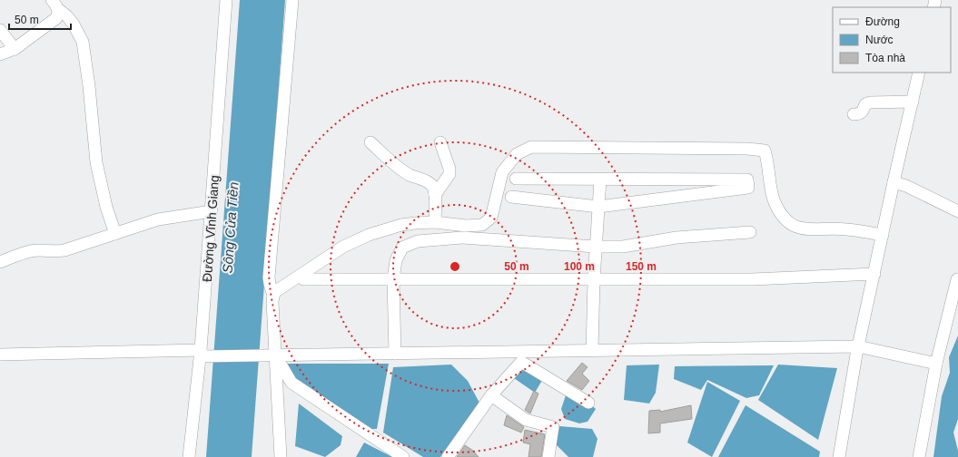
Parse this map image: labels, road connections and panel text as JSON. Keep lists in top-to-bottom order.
{
  "streets": {
    "street": ["Đường Vĩnh Giang"]
  },
  "water": ["Sông Cửa Tiền"],
  "legend": ["Đường", "Nước", "Tòa nhà"],
  "scale_bar": "50 m",
  "rings": ["50 m", "100 m", "150 m"]
}
